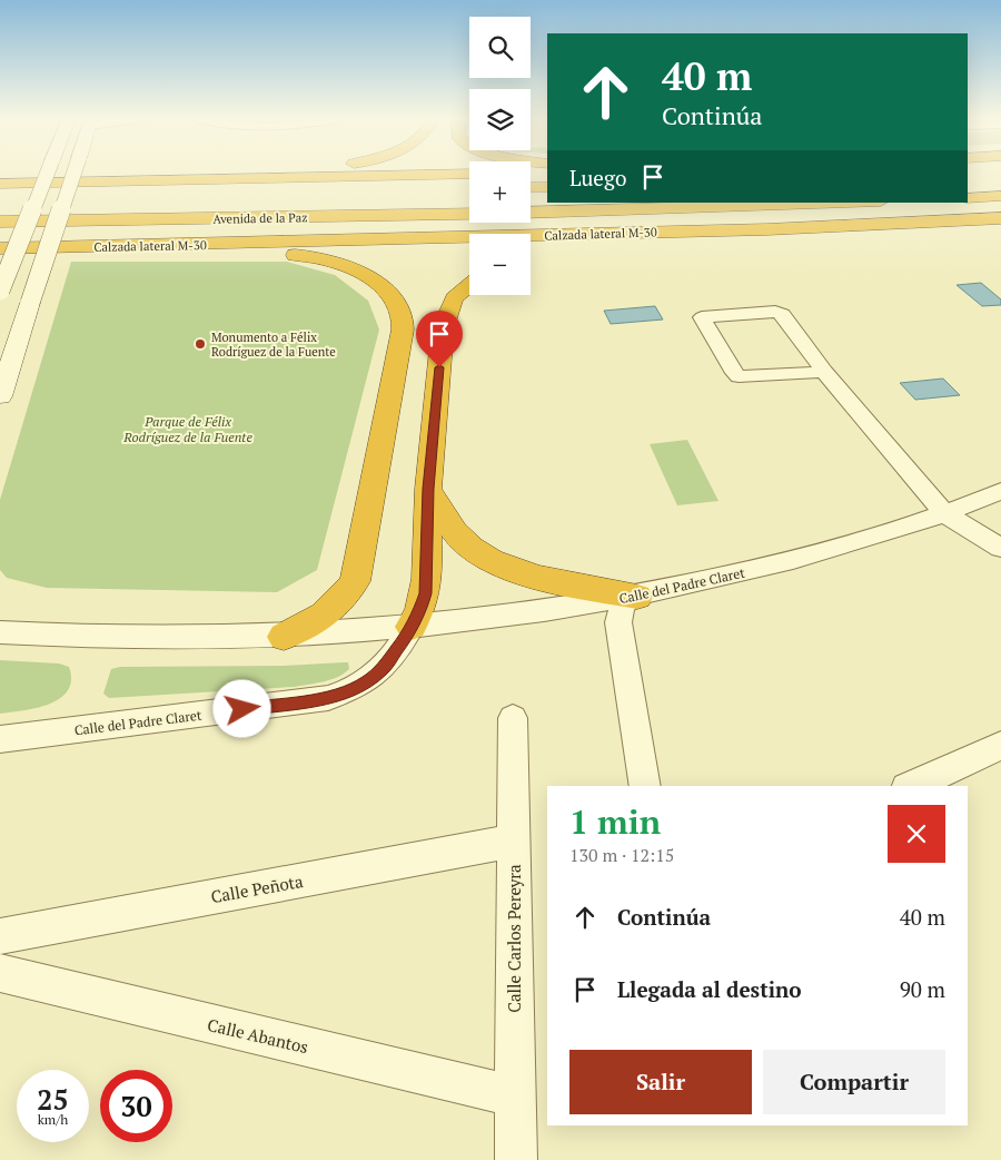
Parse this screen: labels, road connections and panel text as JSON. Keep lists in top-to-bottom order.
{
  "streets": {
    "highway": ["Avenida de la Paz", "Calzada lateral M-30"],
    "street": [
      "Calle del Padre Claret",
      "Calle Peñota",
      "Calle Carlos Pereyra",
      "Calle Abantos"
    ]
  },
  "crossings": [
    ["Calle Peñota", "Calle Carlos Pereyra"],
    ["Calle Carlos Pereyra", "Calle Abantos"]
  ],
  "parks": ["Parque de Félix Rodríguez de la Fuente"],
  "places": ["Monumento a Félix Rodríguez de la Fuente"],
  "page": {
    "map_buttons": ["+", "−"],
    "turn": ["40 m", "Continúa"],
    "then": "Luego",
    "heading": ["1 min", "130 m · 12:15"],
    "list": [
      {
        "name": "Continúa",
        "value": "40 m"
      },
      {
        "name": "Llegada al destino",
        "value": "90 m"
      }
    ],
    "buttons": ["Salir", "Compartir"],
    "speed": "25 km/h",
    "limit": "30"
  }
}
